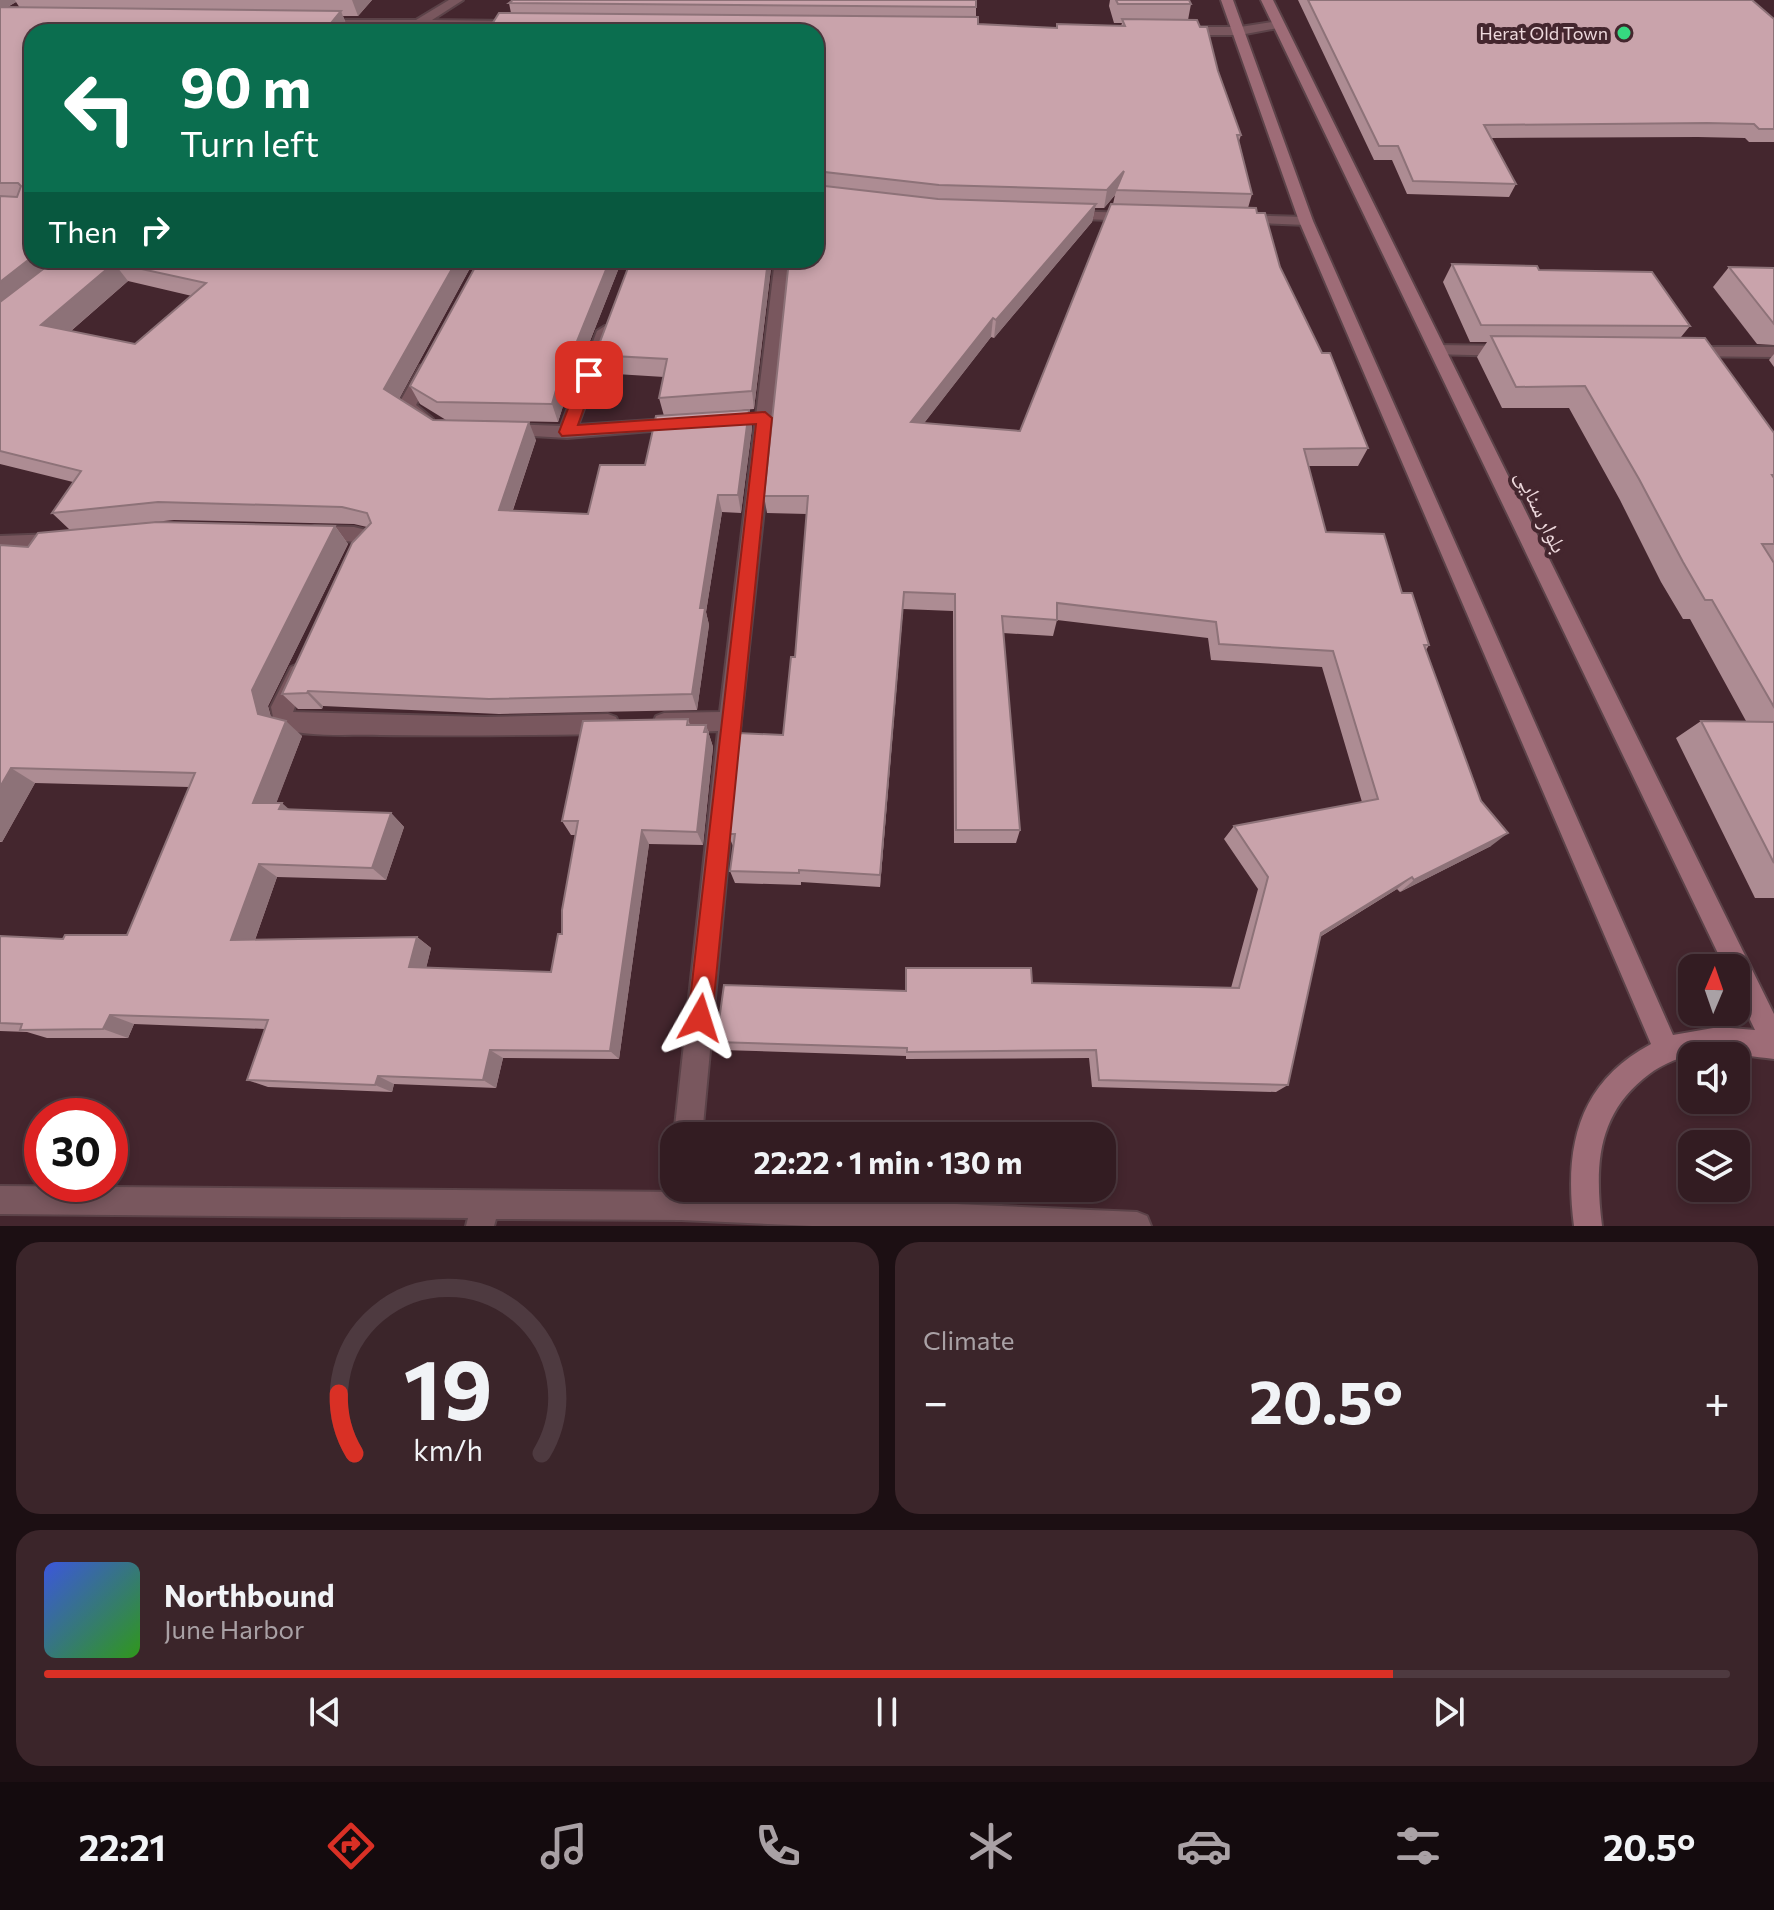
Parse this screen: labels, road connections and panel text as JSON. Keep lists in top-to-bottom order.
{
  "streets": {
    "main road": ["بلوار سنایی"]
  },
  "places": ["Herat Old Town"],
  "north": "top",
  "page": {
    "turn": ["90 m", "Turn left"],
    "then": "Then",
    "limit": "30",
    "trip": "22:22 · 1 min · 130 m",
    "tile": "Climate",
    "heat": ["−", "20.5°", "+"],
    "song": ["Northbound", "June Harbor"],
    "tabs": ["22:21", "20.5°"],
    "gauge": ["19", "km/h"]
  }
}
